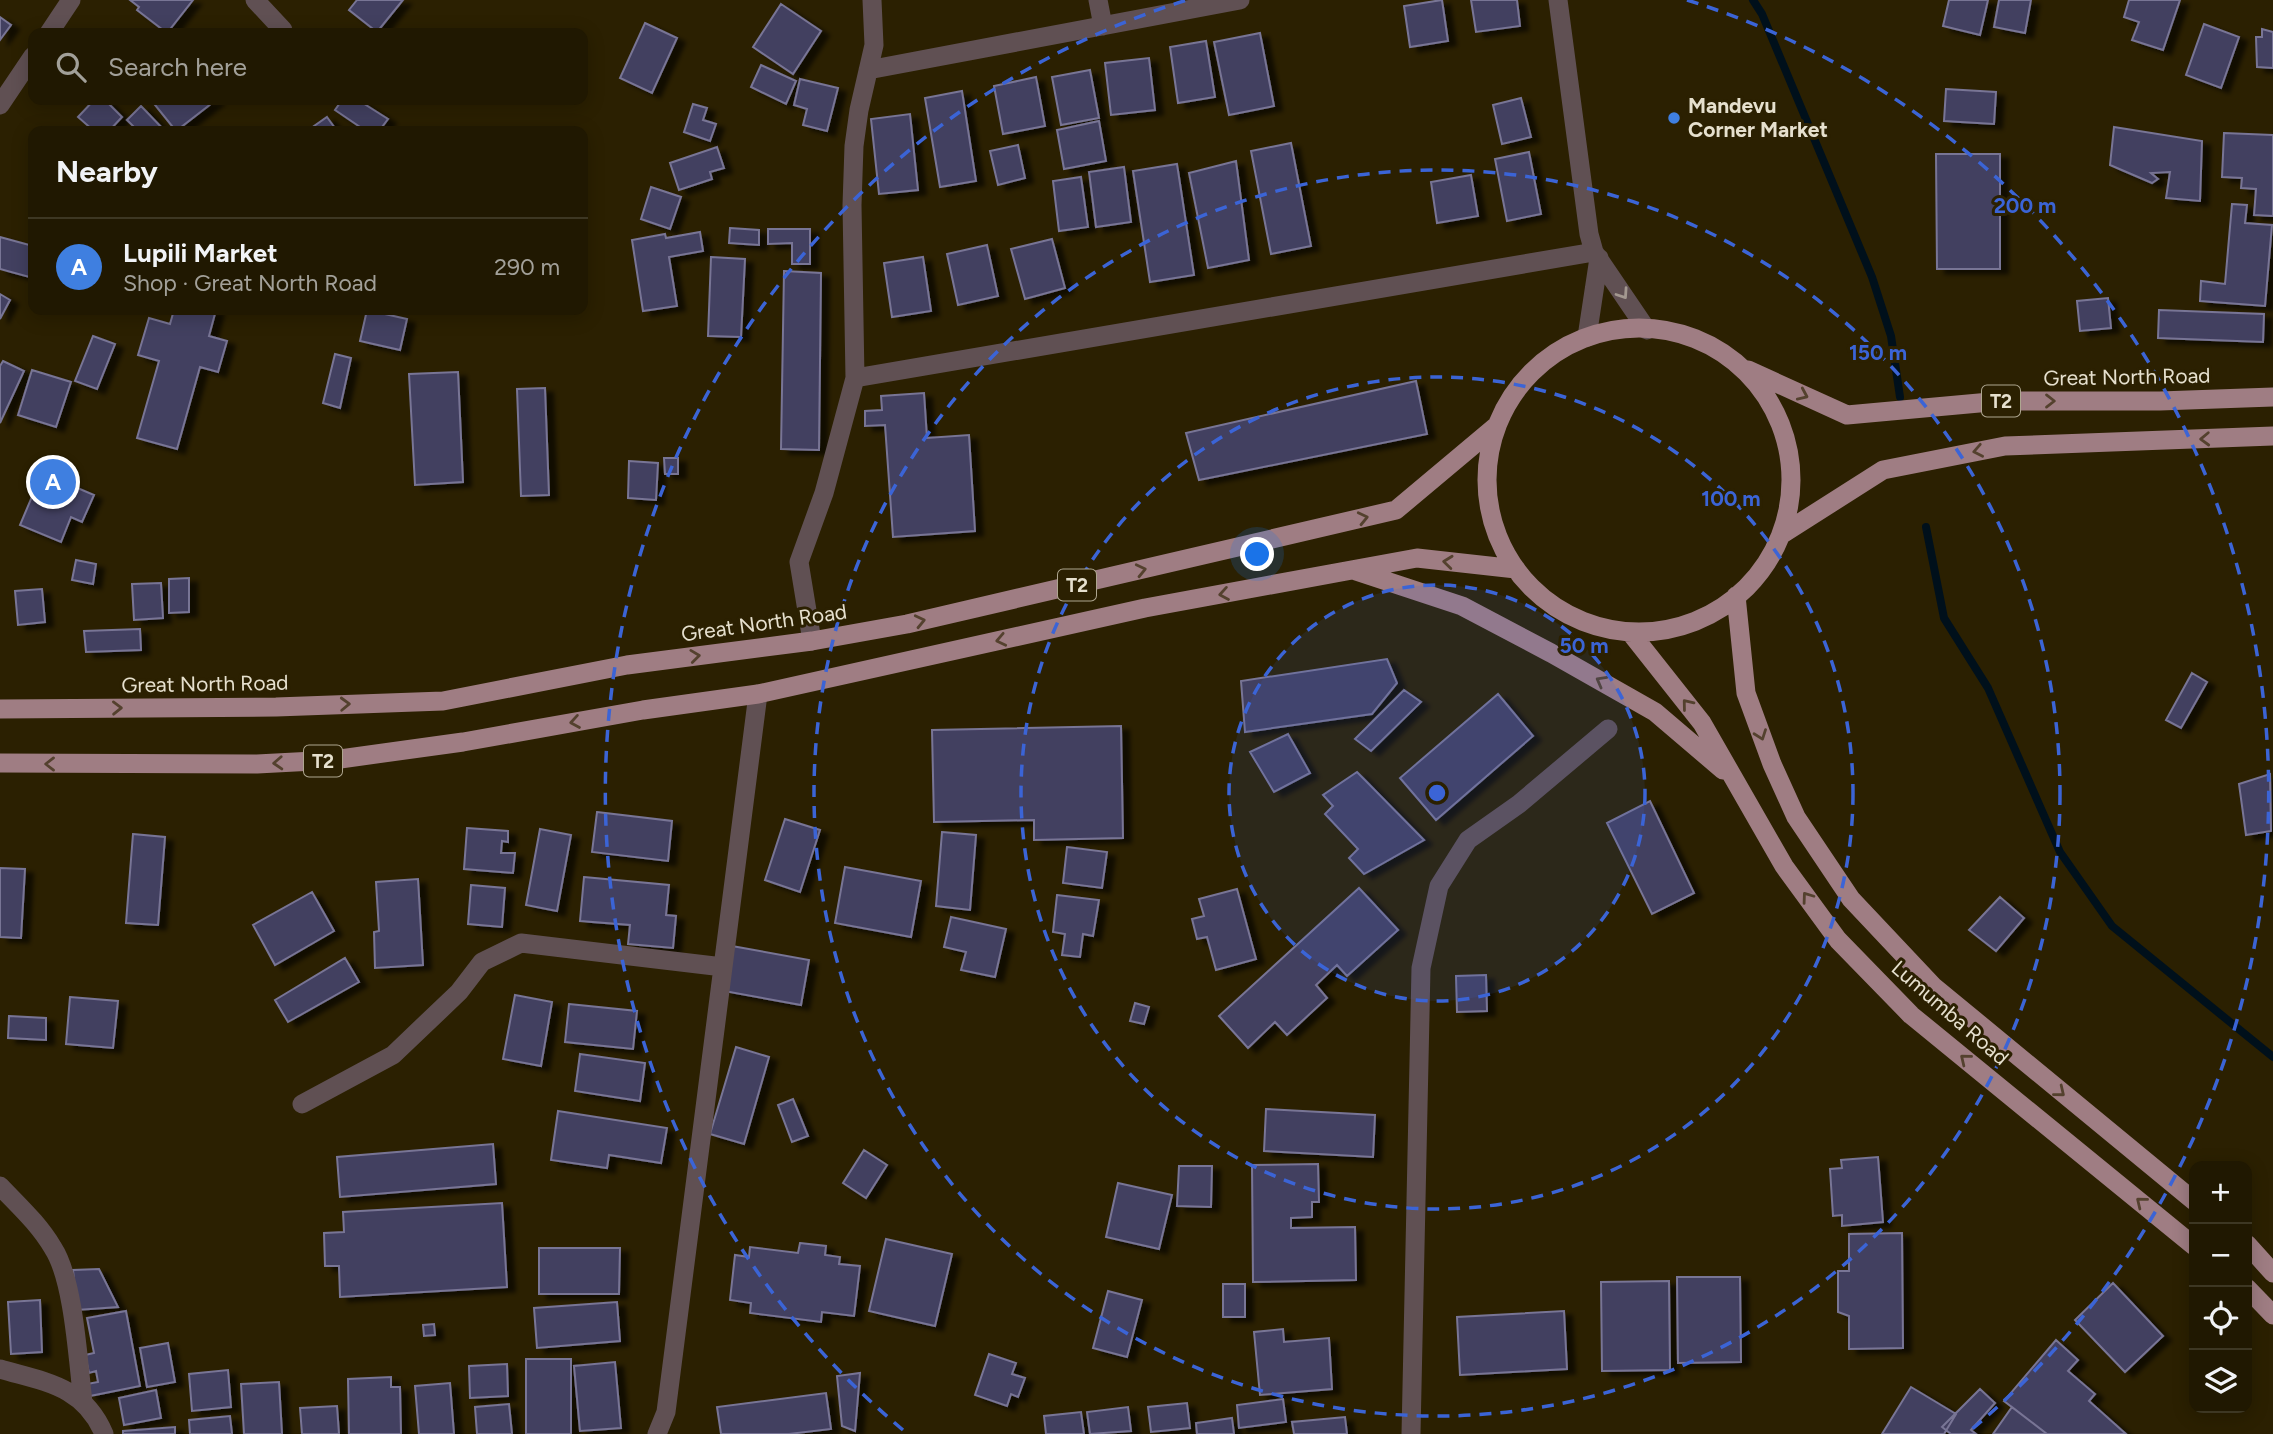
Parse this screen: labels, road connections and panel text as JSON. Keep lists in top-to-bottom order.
{
  "streets": {
    "main road": ["Great North Road", "T2", "Lumumba Road"]
  },
  "places": ["Mandevu Corner Market"],
  "page": {
    "search": "Search here",
    "heading": "Nearby",
    "list": [
      {
        "mark": "A",
        "name": "Lupili Market",
        "note": "Shop · Great North Road",
        "value": "290 m"
      }
    ],
    "pins": "A",
    "map_buttons": ["+", "−"]
  },
  "rings": [
    "200 m",
    "150 m",
    "100 m",
    "50 m"
  ]
}
